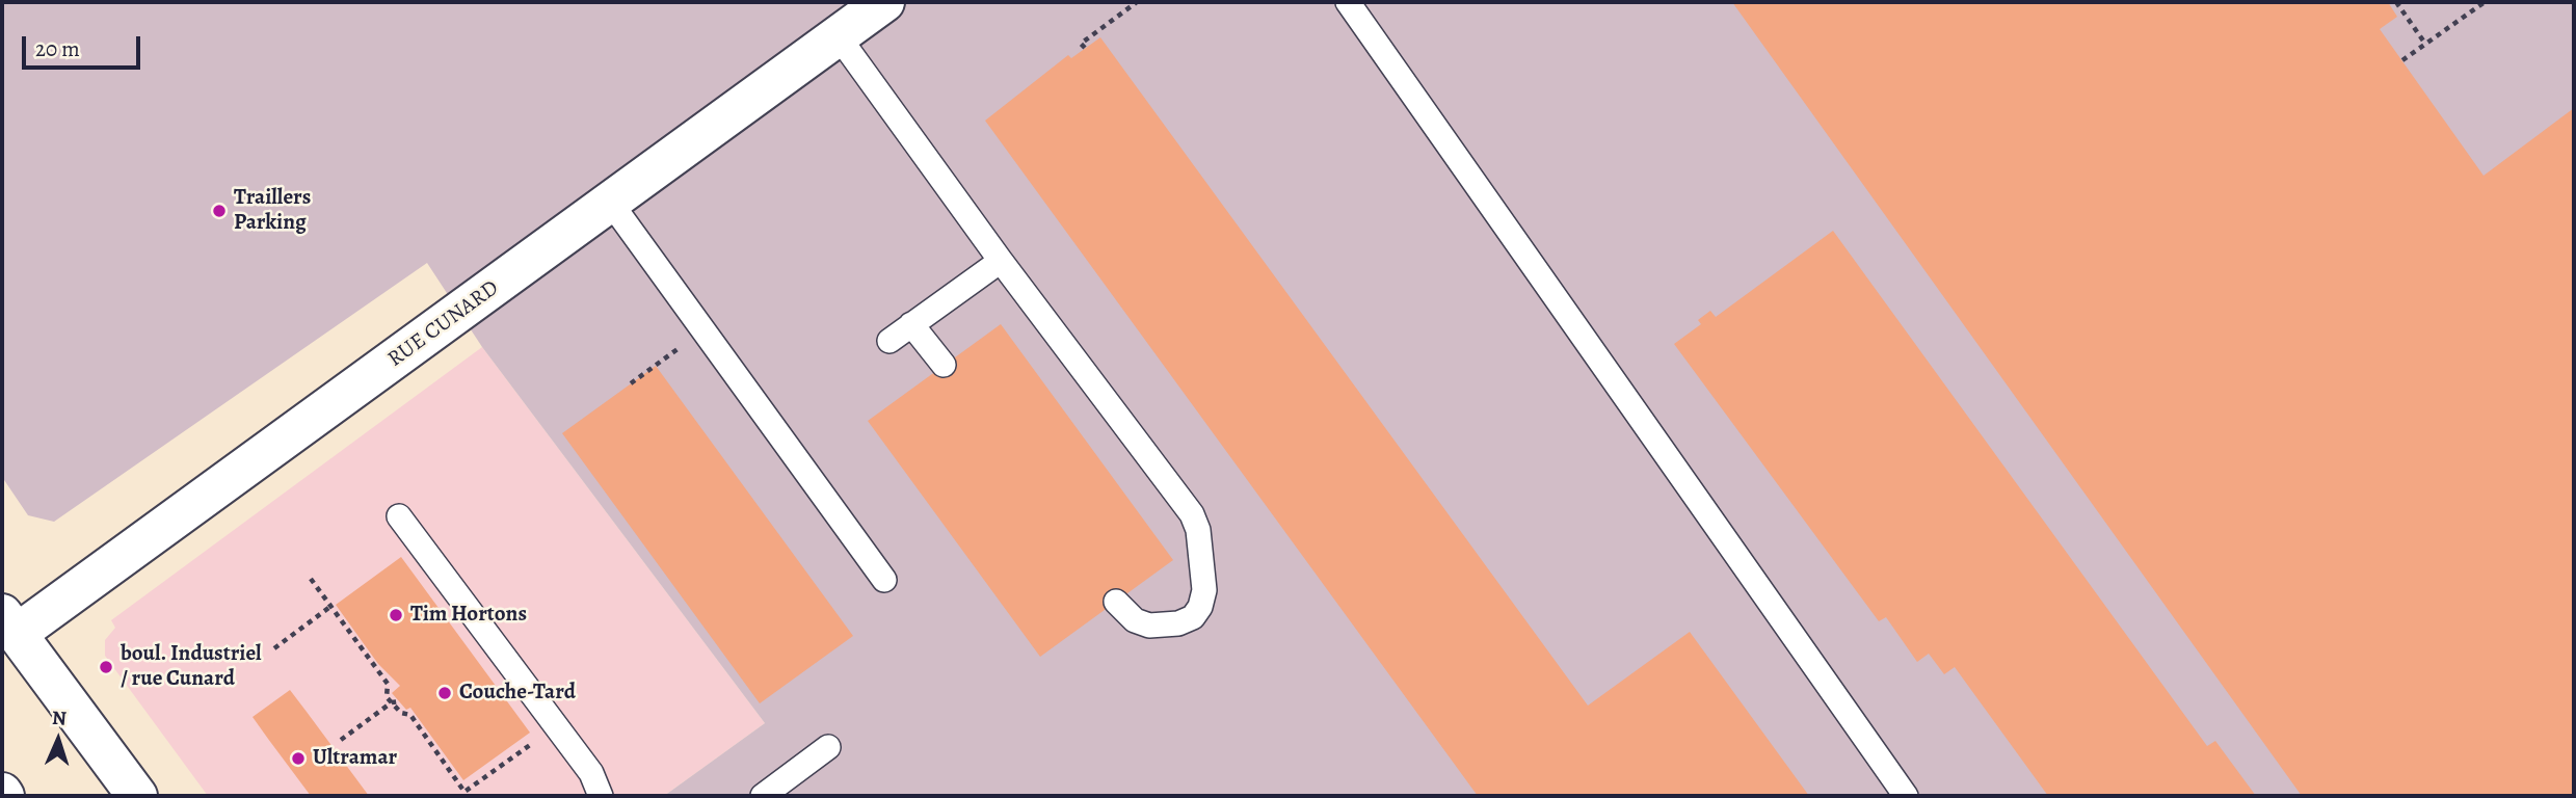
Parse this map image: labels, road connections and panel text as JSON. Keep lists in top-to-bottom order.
{
  "streets": {
    "street": ["RUE CUNARD"]
  },
  "places": [
    "Traillers Parking",
    "Tim Hortons",
    "boul. Industriel / rue Cunard",
    "Couche-Tard",
    "Ultramar"
  ],
  "scale_bar": "20 m",
  "north": "top"
}
